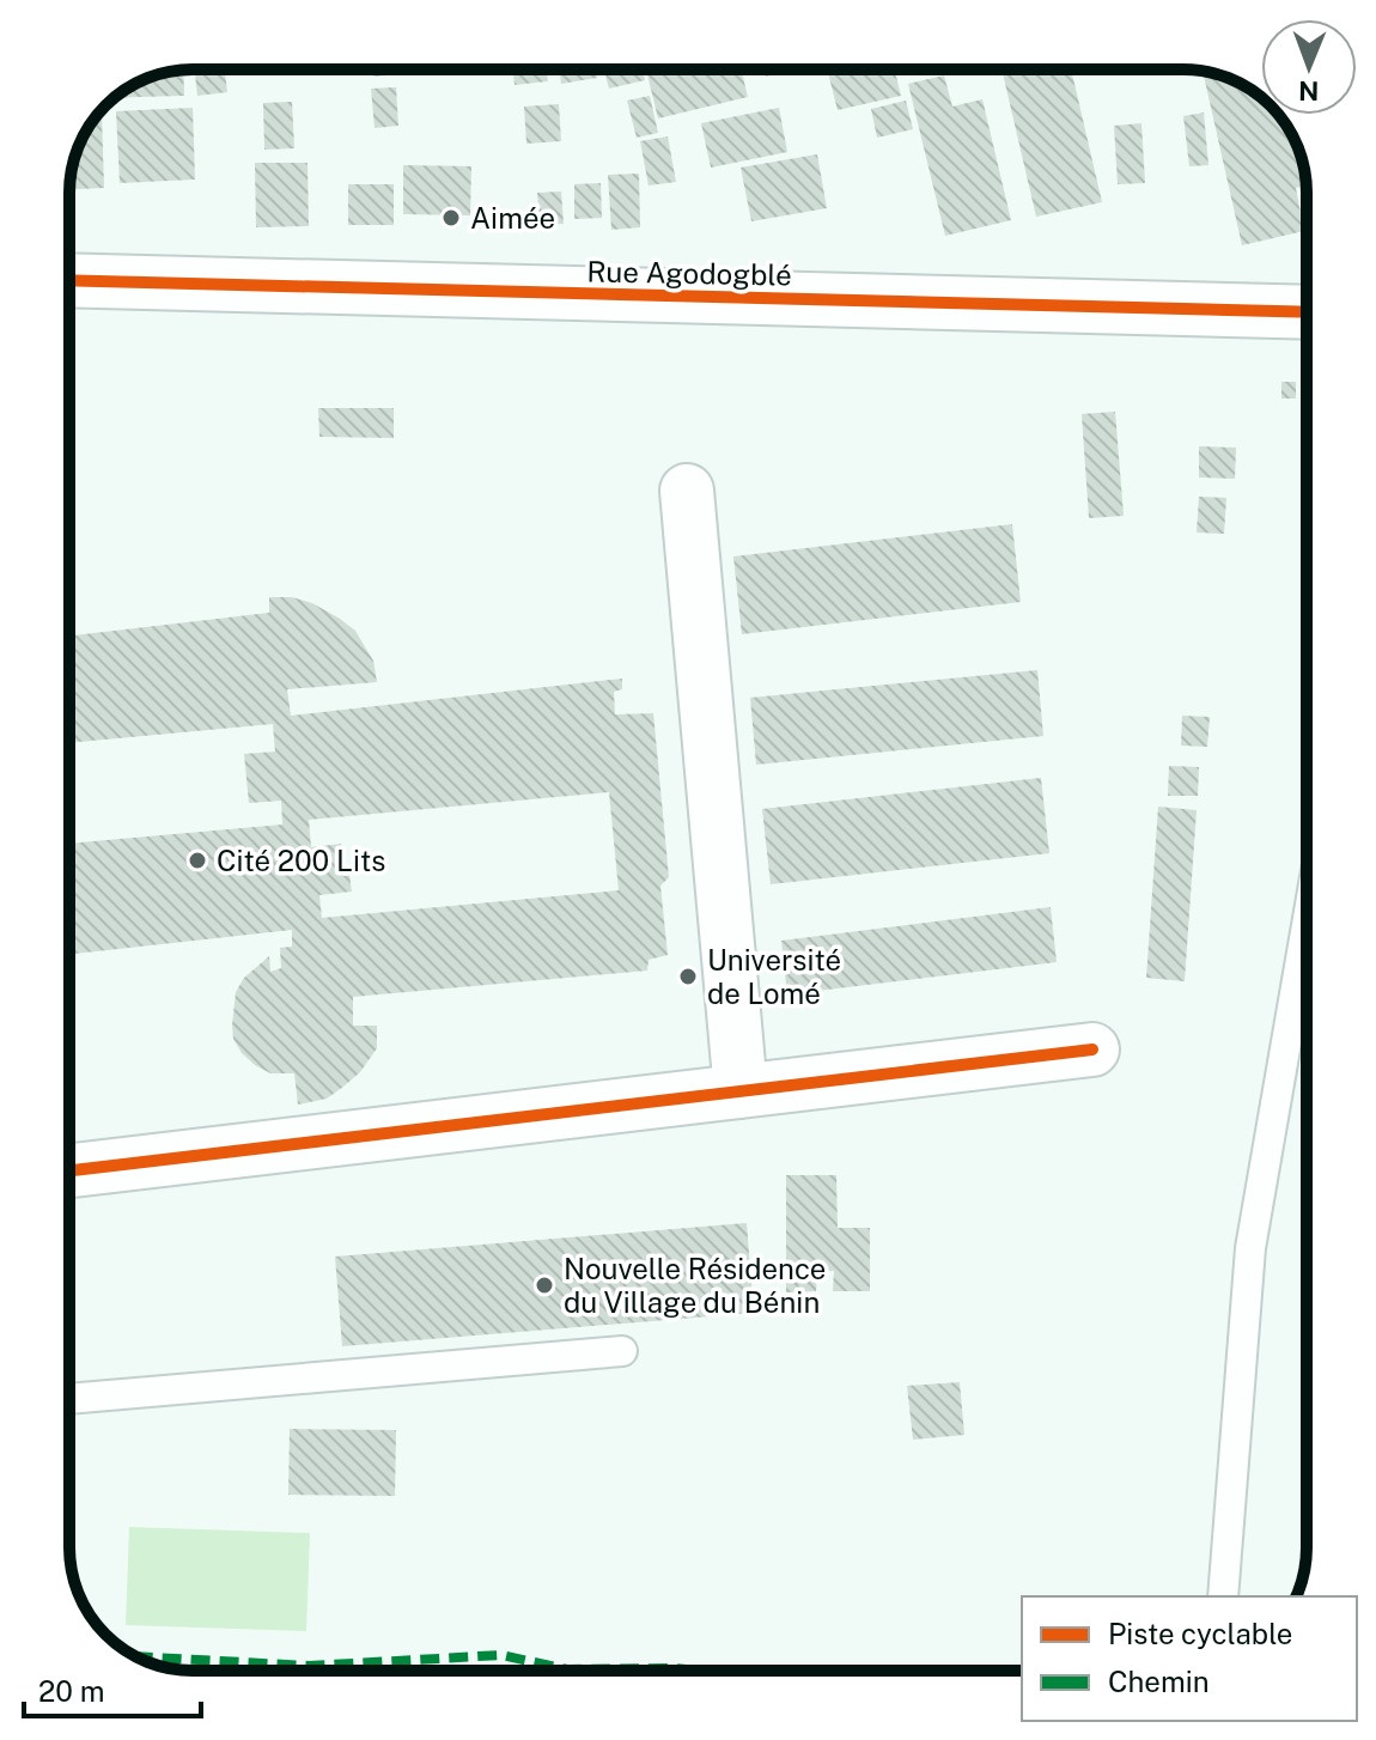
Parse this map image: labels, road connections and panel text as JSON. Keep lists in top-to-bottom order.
{
  "streets": {
    "street": ["Rue Agodogblé"]
  },
  "places": [
    "Aimée",
    "Cité 200 Lits",
    "Université de Lomé",
    "Nouvelle Résidence du Village du Bénin"
  ],
  "legend": ["Piste cyclable", "Chemin"],
  "scale_bar": "20 m",
  "north": "bottom"
}
